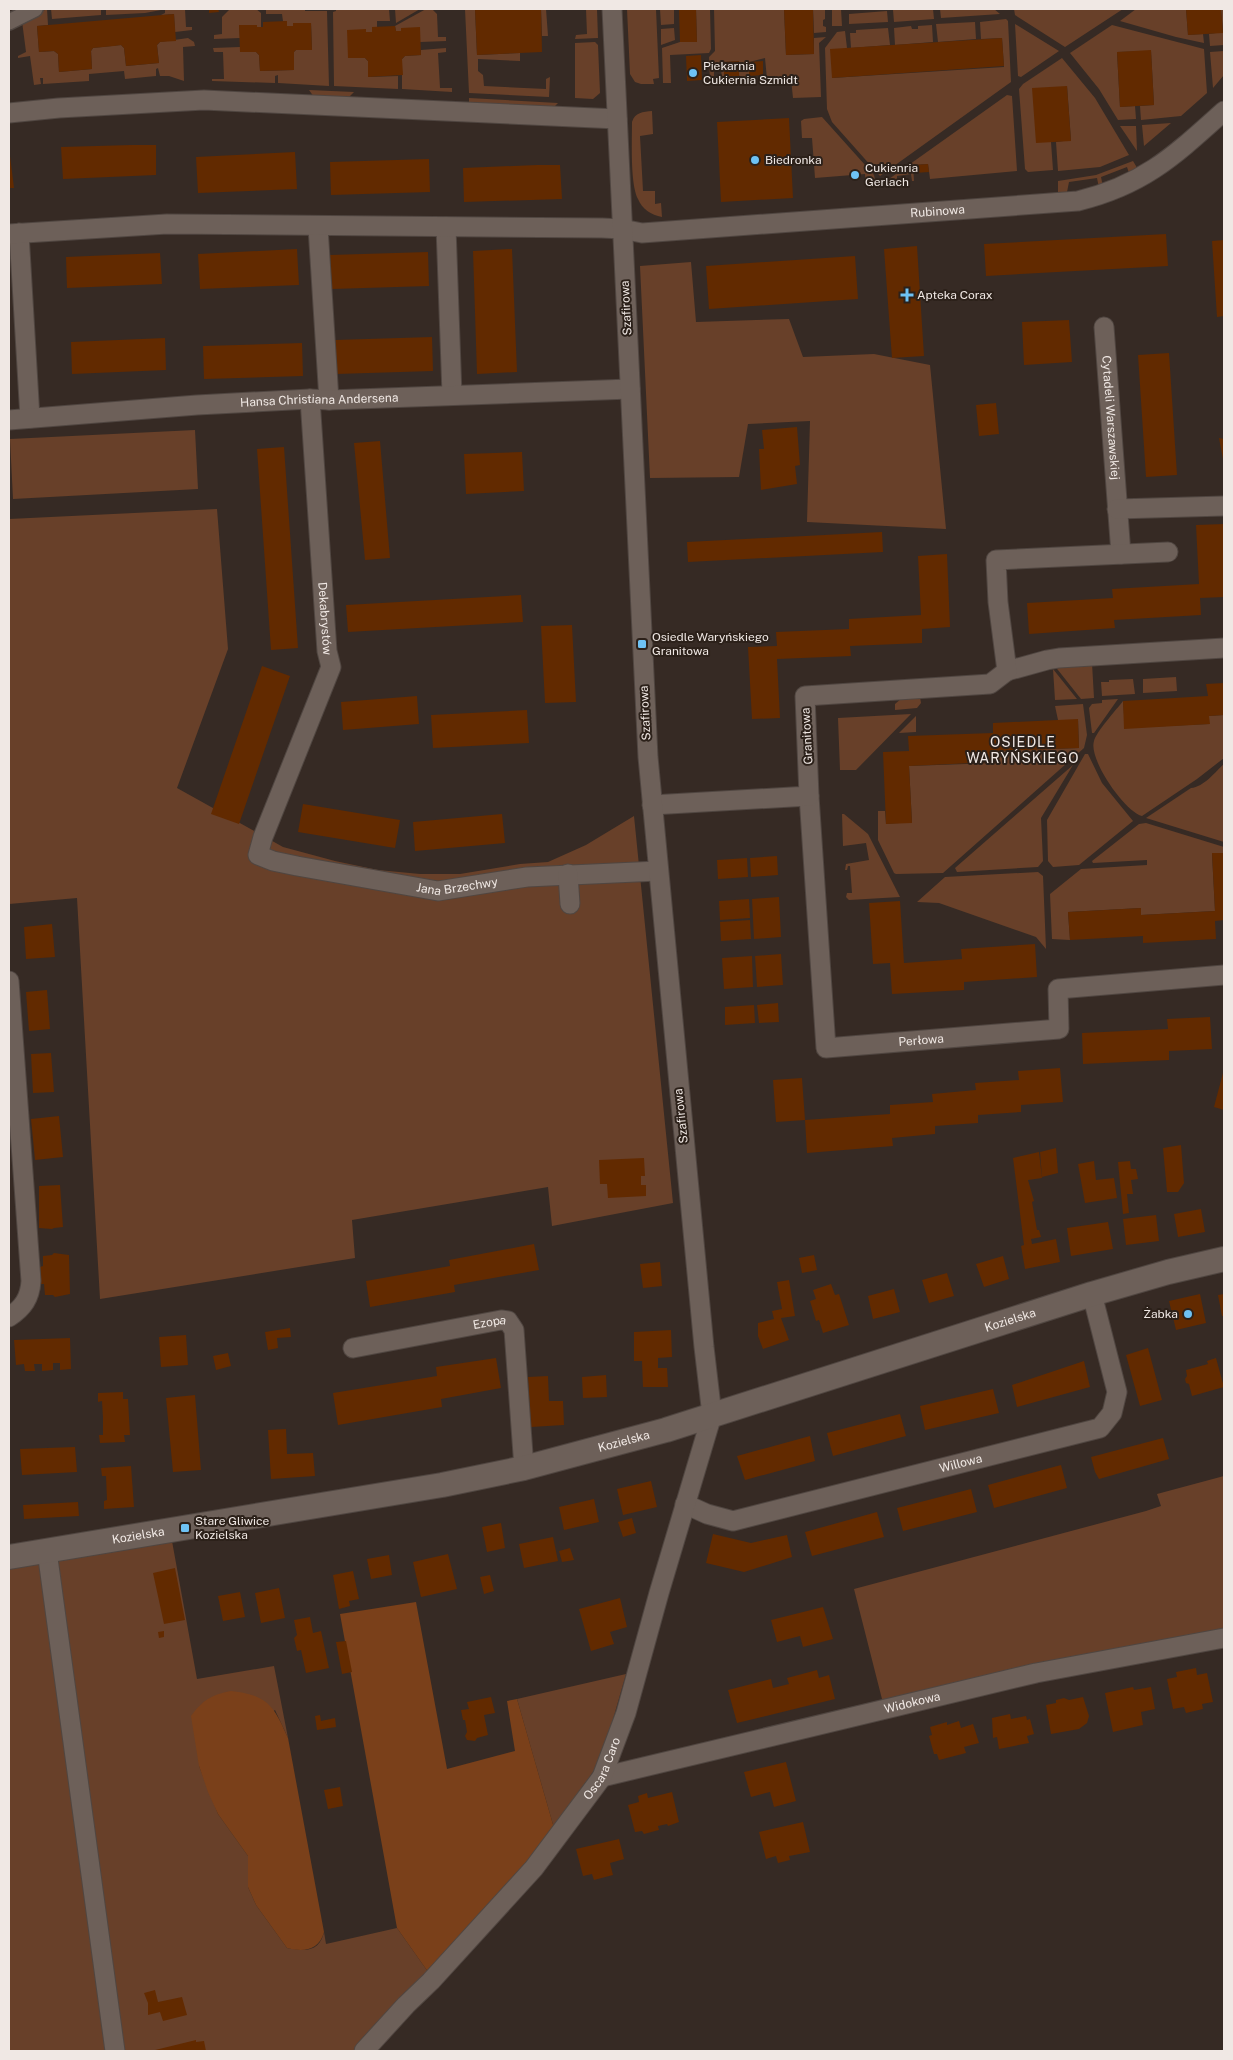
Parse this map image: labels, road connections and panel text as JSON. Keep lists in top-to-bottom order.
{
  "streets": {
    "street": [
      "Rubinowa",
      "Szafirowa",
      "Hansa Christiana Andersena",
      "Cytadeli Warszawskiej",
      "Dekabrystów",
      "Granitowa",
      "Jana Brzechwy",
      "Perłowa",
      "Kozielska",
      "Ezopa",
      "Willowa",
      "Widokowa",
      "Oscara Caro"
    ]
  },
  "crossings": [
    ["Rubinowa", "Szafirowa"],
    ["Szafirowa", "Hansa Christiana Andersena"],
    ["Szafirowa", "Jana Brzechwy"],
    ["Szafirowa", "Kozielska"],
    ["Szafirowa", "Oscara Caro"],
    ["Hansa Christiana Andersena", "Dekabrystów"],
    ["Dekabrystów", "Jana Brzechwy"],
    ["Granitowa", "Perłowa"],
    ["Kozielska", "Ezopa"],
    ["Kozielska", "Willowa"],
    ["Kozielska", "Oscara Caro"],
    ["Willowa", "Oscara Caro"],
    ["Widokowa", "Oscara Caro"]
  ],
  "districts": ["OSIEDLE WARYŃSKIEGO"],
  "places": {
    "other": [
      "Piekarnia Cukiernia Szmidt",
      "Biedronka",
      "Cukienria Gerlach",
      "Żabka"
    ],
    "health": ["Apteka Corax"],
    "transit": ["Osiedle Waryńskiego Granitowa", "Stare Gliwice Kozielska"]
  }
}
